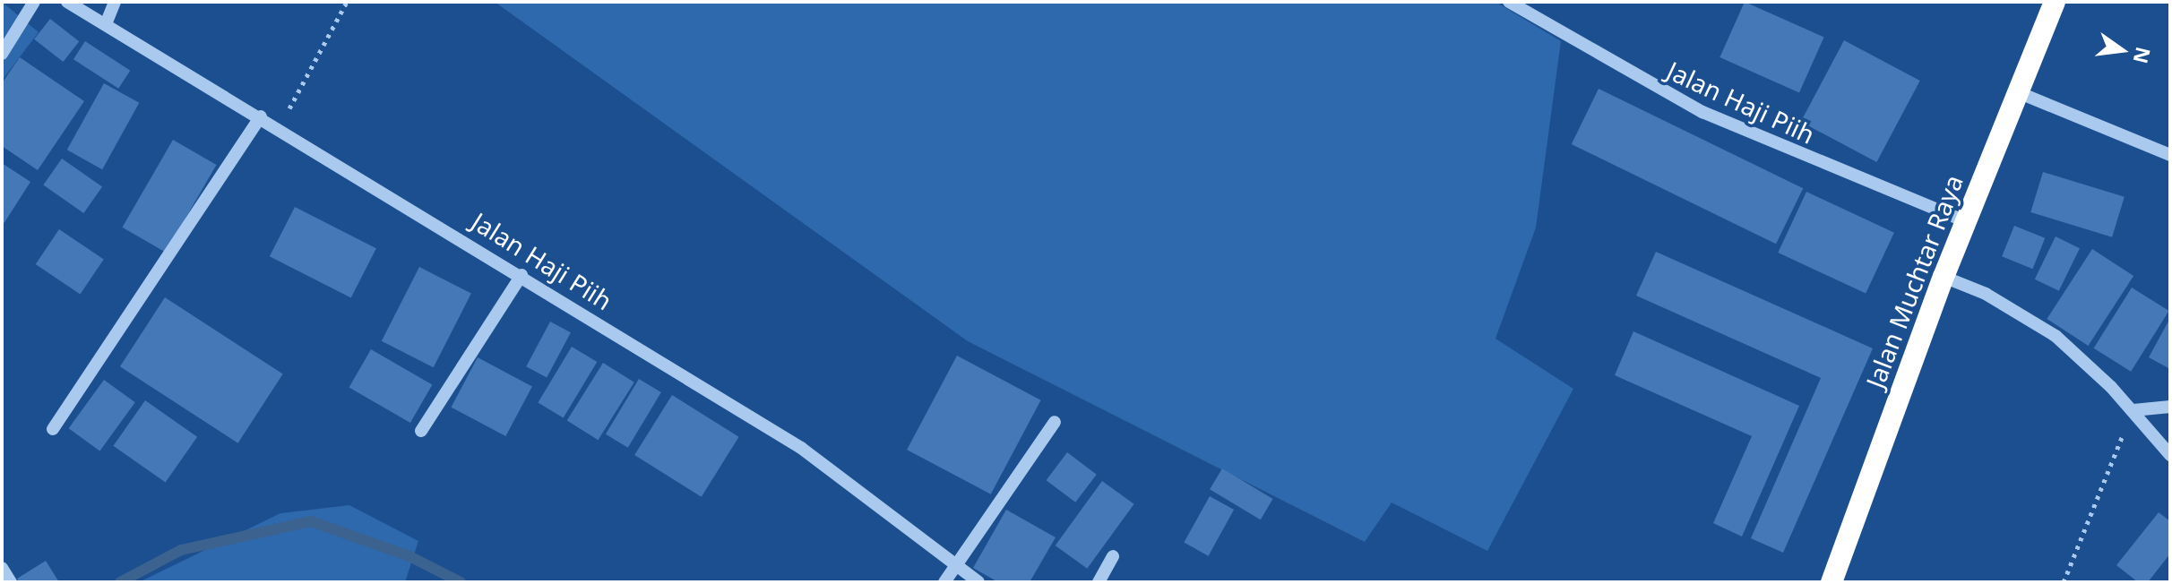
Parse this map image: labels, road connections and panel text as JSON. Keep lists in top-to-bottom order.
{
  "streets": {
    "highway": ["Jalan Muchtar Raya"],
    "street": ["Jalan Haji Piih"]
  },
  "crossings": [
    ["Jalan Haji Piih", "Jalan Muchtar Raya"]
  ],
  "north": "right"
}
